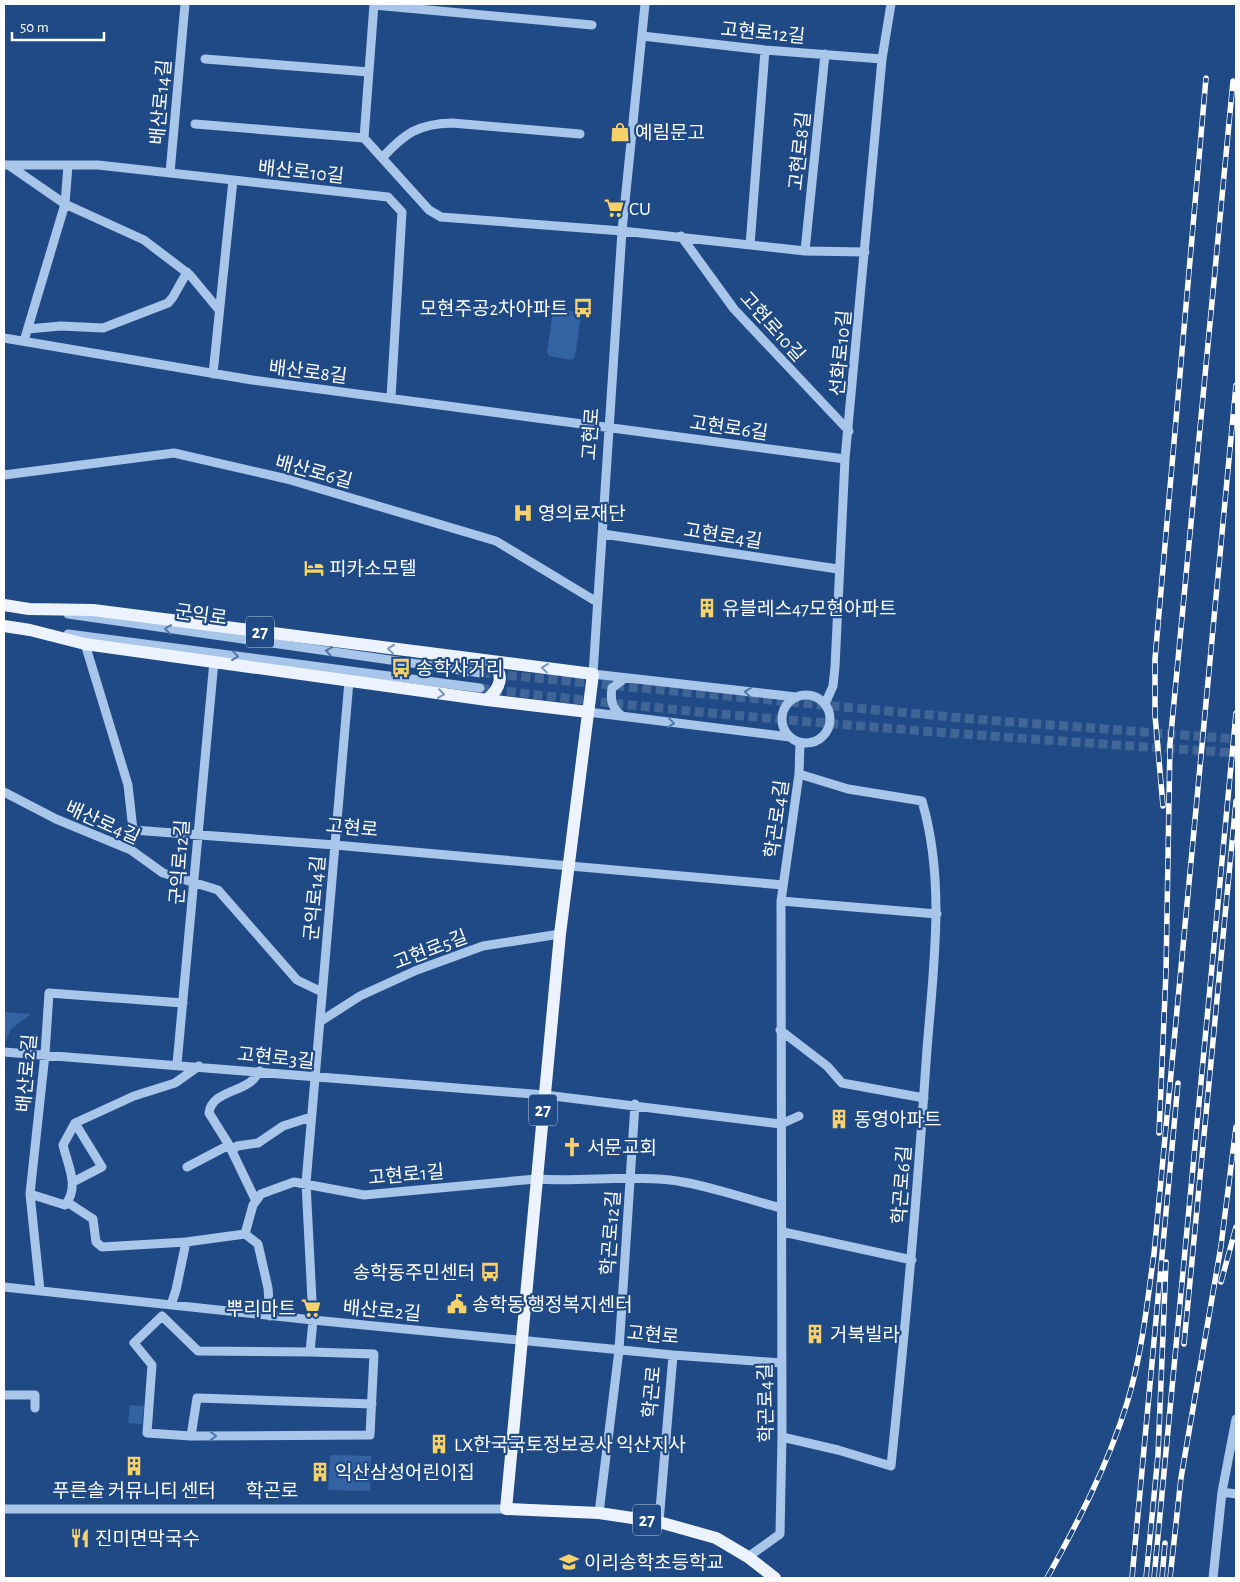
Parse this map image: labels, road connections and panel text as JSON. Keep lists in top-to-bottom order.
{
  "streets": {
    "main road": [
      "고현로",
      "군익로",
      "27",
      "학곤로"
    ],
    "street": [
      "고현로12길",
      "배산로14길",
      "고현로8길",
      "배산로10길",
      "고현로10길",
      "선화로10길",
      "배산로8길",
      "고현로6길",
      "배산로6길",
      "고현로4길",
      "학곤로4길",
      "배산로4길",
      "군익로12길",
      "군익로14길",
      "고현로5길",
      "고현로3길",
      "배산로2길",
      "고현로1길",
      "학곤로6길",
      "학곤로12길"
    ]
  },
  "crossings": [
    ["고현로12길", "고현로8길"],
    ["고현로12길", "선화로10길"],
    ["고현로12길", "고현로"],
    ["배산로14길", "배산로10길"],
    ["배산로10길", "배산로8길"],
    ["고현로10길", "선화로10길"],
    ["선화로10길", "고현로6길"],
    ["선화로10길", "고현로4길"],
    ["선화로10길", "학곤로4길"],
    ["배산로8길", "고현로6길"],
    ["배산로8길", "고현로"],
    ["고현로6길", "고현로"],
    ["고현로", "배산로6길"],
    ["고현로", "고현로4길"],
    ["고현로", "27"],
    ["고현로", "학곤로4길"],
    ["고현로", "군익로12길"],
    ["고현로", "군익로14길"],
    ["고현로", "고현로5길"],
    ["고현로", "고현로3길"],
    ["고현로", "배산로2길"],
    ["고현로", "고현로1길"],
    ["고현로", "학곤로12길"],
    ["고현로", "학곤로"],
    ["군익로", "27"],
    ["27", "군익로12길"],
    ["27", "군익로14길"],
    ["학곤로4길", "학곤로6길"],
    ["학곤로4길", "학곤로"],
    ["배산로4길", "군익로12길"],
    ["배산로4길", "군익로14길"],
    ["군익로12길", "고현로3길"],
    ["군익로12길", "배산로2길"],
    ["군익로14길", "고현로5길"],
    ["군익로14길", "고현로3길"],
    ["군익로14길", "배산로2길"],
    ["군익로14길", "고현로1길"],
    ["고현로3길", "배산로2길"],
    ["학곤로12길", "학곤로"]
  ],
  "places": {
    "shop": ["예림문고"],
    "supermarket": ["CU", "뿌리마트"],
    "bus stop": ["모현주공2차아파트", "송학사거리", "송학동주민센터"],
    "hospital": ["영의료재단"],
    "hotel": ["피카소모텔"],
    "building": [
      "유블레스47모현아파트",
      "동영아파트",
      "거북빌라",
      "LX한국국토정보공사 익산지사",
      "푸른솔 커뮤니티 센터",
      "익산삼성어린이집"
    ],
    "church": ["서문교회"],
    "public building": ["송학동 행정복지센터"],
    "restaurant": ["진미면막국수"],
    "school or university": ["이리송학초등학교"]
  },
  "scale_bar": "50 m"
}
